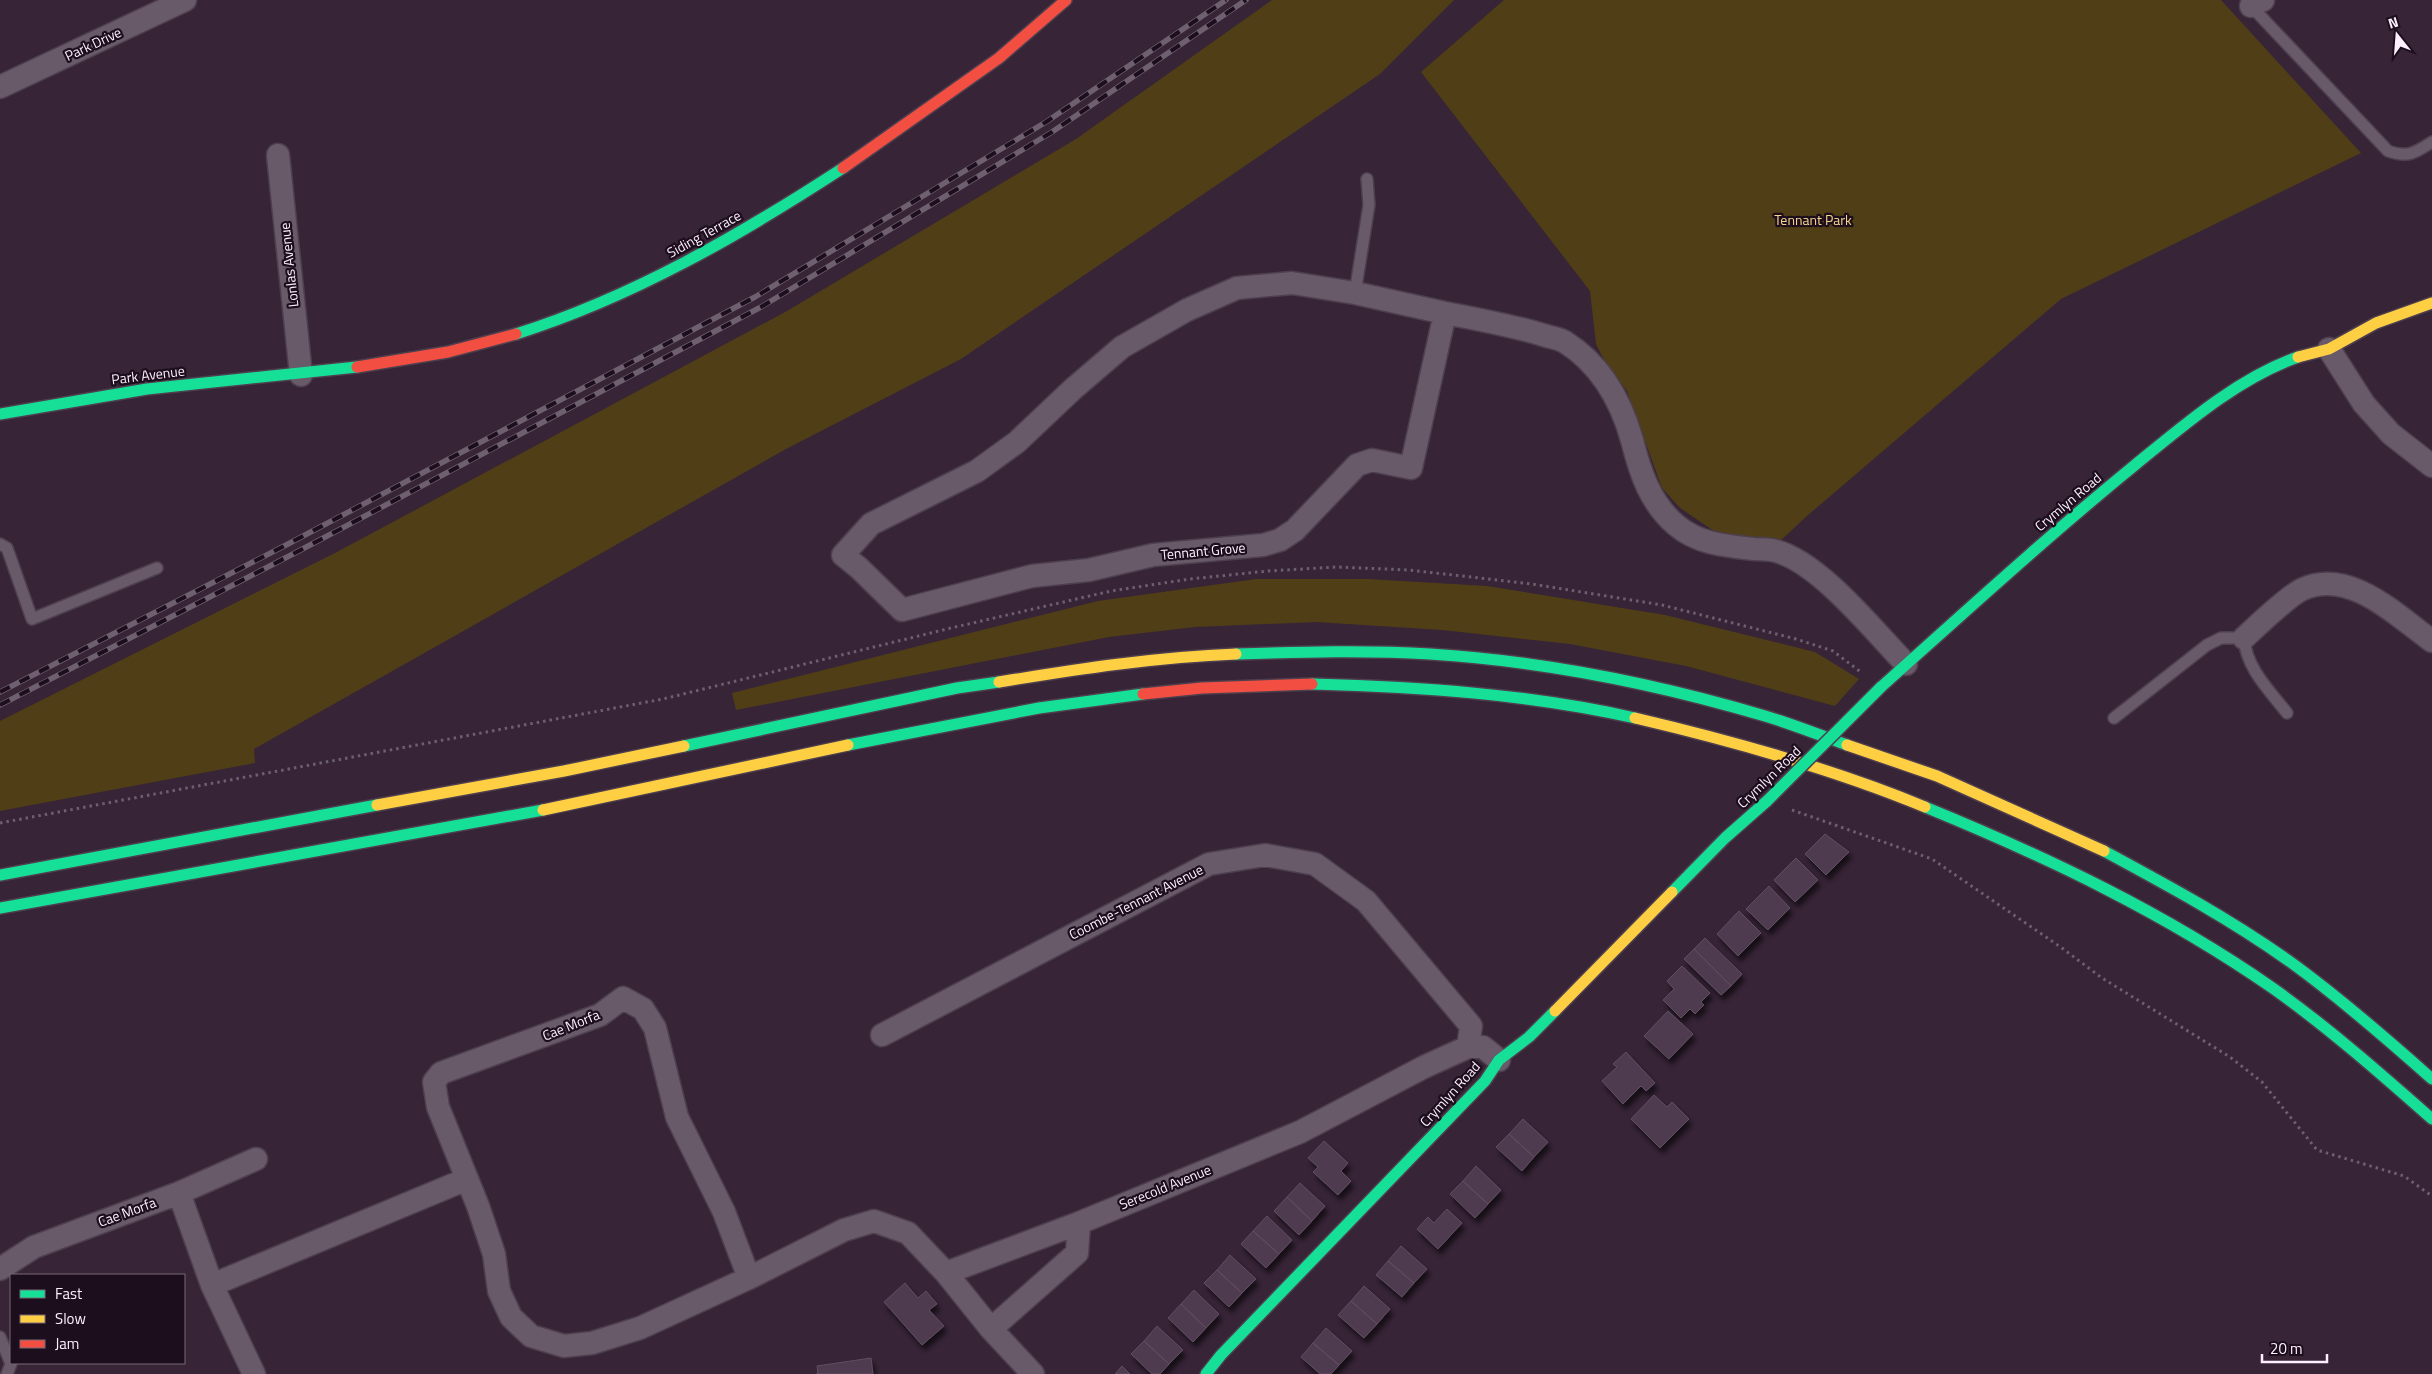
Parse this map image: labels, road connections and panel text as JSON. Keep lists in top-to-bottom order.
{
  "streets": {
    "main road": ["Siding Terrace", "Park Avenue", "Crymlyn Road"],
    "street": [
      "Park Drive",
      "Lonlas Avenue",
      "Tennant Grove",
      "Coombe-Tennant Avenue",
      "Cae Morfa",
      "Serecold Avenue"
    ]
  },
  "crossings": [
    ["Siding Terrace", "Lonlas Avenue"],
    ["Siding Terrace", "Park Avenue"],
    ["Lonlas Avenue", "Park Avenue"],
    ["Coombe-Tennant Avenue", "Serecold Avenue"],
    ["Cae Morfa", "Serecold Avenue"]
  ],
  "parks": ["Tennant Park"],
  "legend": ["Fast", "Slow", "Jam"],
  "scale_bar": "20 m",
  "north": "top"
}
